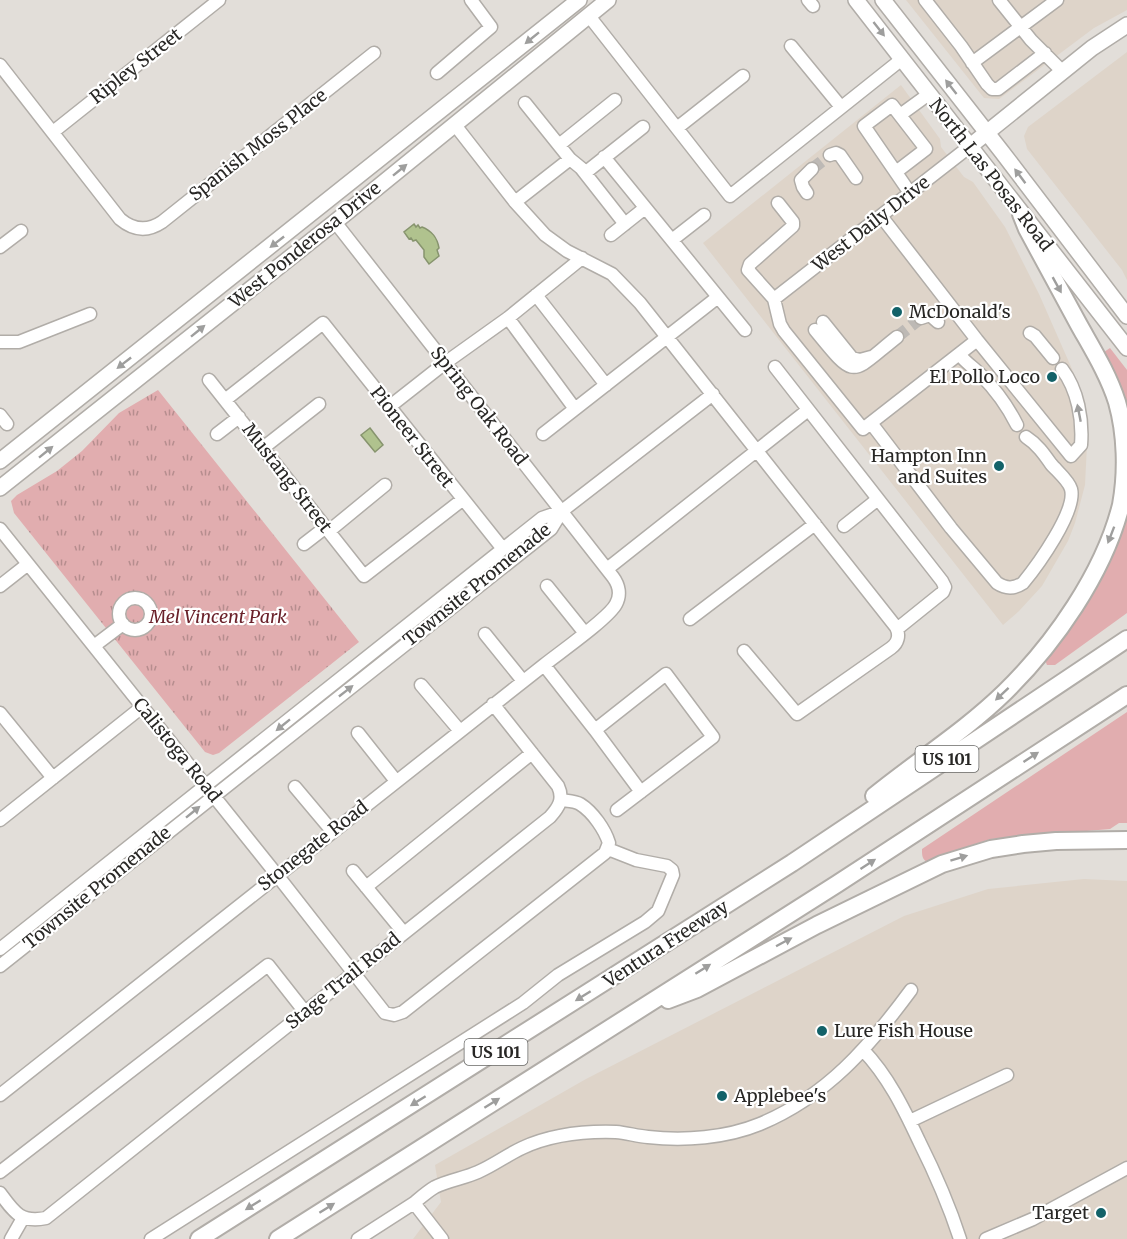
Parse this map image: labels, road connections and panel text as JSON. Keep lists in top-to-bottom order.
{
  "streets": {
    "highway": ["US 101", "Ventura Freeway"],
    "main road": ["North Las Posas Road", "West Ponderosa Drive"],
    "street": [
      "Ripley Street",
      "Spanish Moss Place",
      "West Daily Drive",
      "Spring Oak Road",
      "Pioneer Street",
      "Mustang Street",
      "Townsite Promenade",
      "Calistoga Road",
      "Stonegate Road",
      "Stage Trail Road"
    ]
  },
  "crossings": [
    ["Ripley Street", "Spanish Moss Place"],
    ["North Las Posas Road", "West Daily Drive"],
    ["West Ponderosa Drive", "Spring Oak Road"],
    ["Spring Oak Road", "Townsite Promenade"],
    ["Spring Oak Road", "Stonegate Road"],
    ["Pioneer Street", "Mustang Street"],
    ["Pioneer Street", "Townsite Promenade"],
    ["Townsite Promenade", "Calistoga Road"],
    ["Calistoga Road", "Stonegate Road"],
    ["Calistoga Road", "Stage Trail Road"]
  ],
  "parks": ["Mel Vincent Park"],
  "places": [
    "McDonald's",
    "El Pollo Loco",
    "Hampton Inn and Suites",
    "Lure Fish House",
    "Applebee's",
    "Target"
  ]
}
